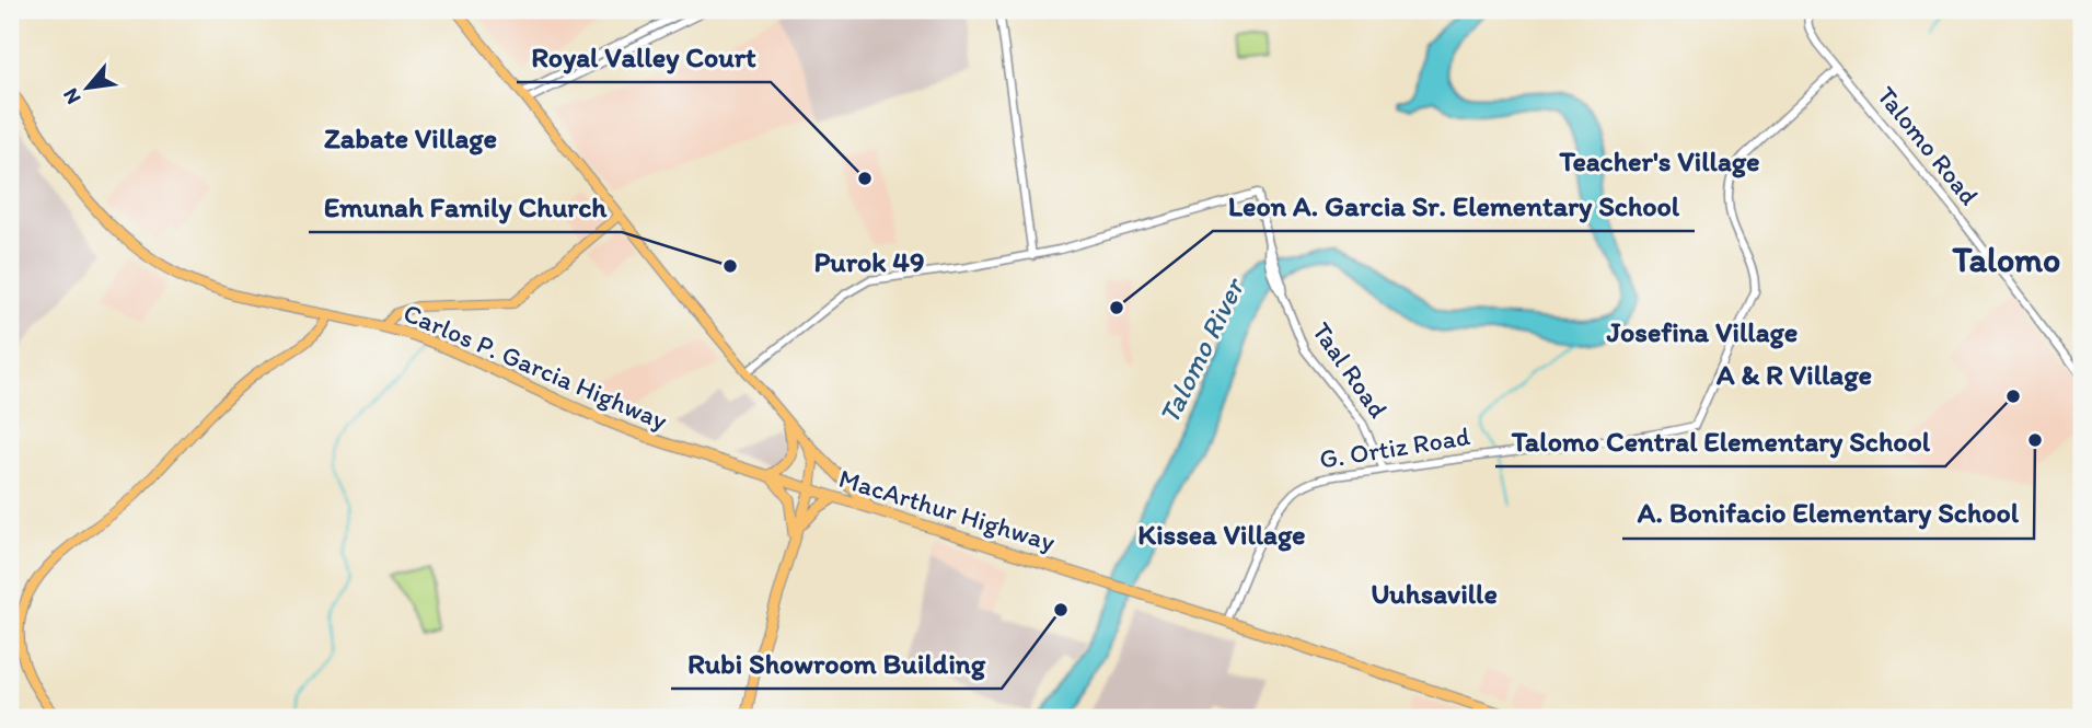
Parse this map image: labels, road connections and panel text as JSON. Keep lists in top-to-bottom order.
{
  "streets": {
    "highway": ["Carlos P. Garcia Highway", "MacArthur Highway"],
    "street": ["Talomo Road", "Taal Road", "G. Ortiz Road"]
  },
  "crossings": [
    ["Talomo Road", "G. Ortiz Road"],
    ["Carlos P. Garcia Highway", "MacArthur Highway"],
    ["Taal Road", "G. Ortiz Road"],
    ["G. Ortiz Road", "MacArthur Highway"]
  ],
  "districts": [
    "Zabate Village",
    "Teacher's Village",
    "Talomo",
    "Purok 49",
    "Josefina Village",
    "A & R Village",
    "Kissea Village",
    "Uuhsaville"
  ],
  "water": ["Talomo River"],
  "places": [
    "Royal Valley Court",
    "Emunah Family Church",
    "Leon A. Garcia Sr. Elementary School",
    "Talomo Central Elementary School",
    "A. Bonifacio Elementary School",
    "Rubi Showroom Building"
  ],
  "north": "bottom left"
}
